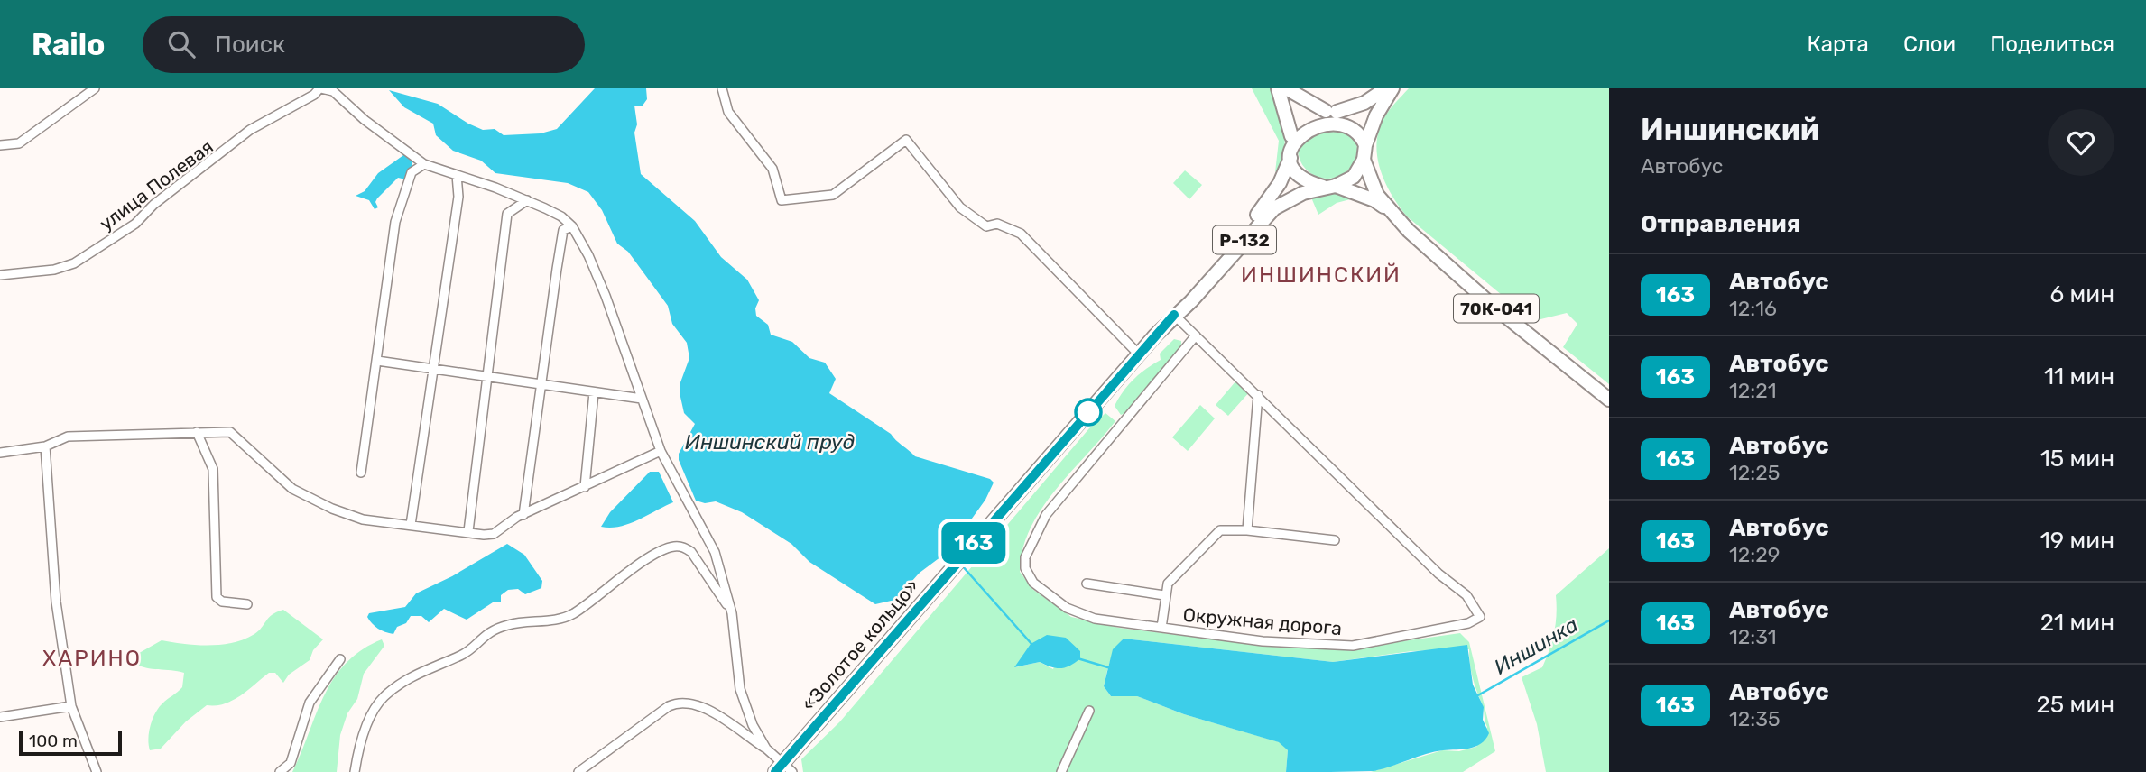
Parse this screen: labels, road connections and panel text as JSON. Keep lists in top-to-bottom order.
{
  "streets": {
    "main road": ["Р-132", "70К-041", "«Золотое кольцо»"],
    "street": ["улица Полевая", "Окружная дорога"]
  },
  "crossings": [
    ["70К-041", "«Золотое кольцо»"],
    ["Окружная дорога", "«Золотое кольцо»"]
  ],
  "districts": ["ИНШИНСКИЙ", "ХАРИНО"],
  "water": ["Иншинский пруд", "Иншинка"],
  "lines": ["bus line 163"],
  "scale_bar": "100 m",
  "page": {
    "header": "Railo",
    "search": "Поиск",
    "nav": ["Карта", "Слои", "Поделиться"],
    "on_map": "163",
    "heading": [
      ["Иншинский", "Автобус"],
      "Отправления"
    ],
    "list": [
      {
        "mark": "163",
        "name": "Автобус",
        "note": "12:16",
        "value": "6 мин"
      },
      {
        "mark": "163",
        "name": "Автобус",
        "note": "12:21",
        "value": "11 мин"
      },
      {
        "mark": "163",
        "name": "Автобус",
        "note": "12:25",
        "value": "15 мин"
      },
      {
        "mark": "163",
        "name": "Автобус",
        "note": "12:29",
        "value": "19 мин"
      },
      {
        "mark": "163",
        "name": "Автобус",
        "note": "12:31",
        "value": "21 мин"
      },
      {
        "mark": "163",
        "name": "Автобус",
        "note": "12:35",
        "value": "25 мин"
      }
    ],
    "scale": "100 m"
  }
}
